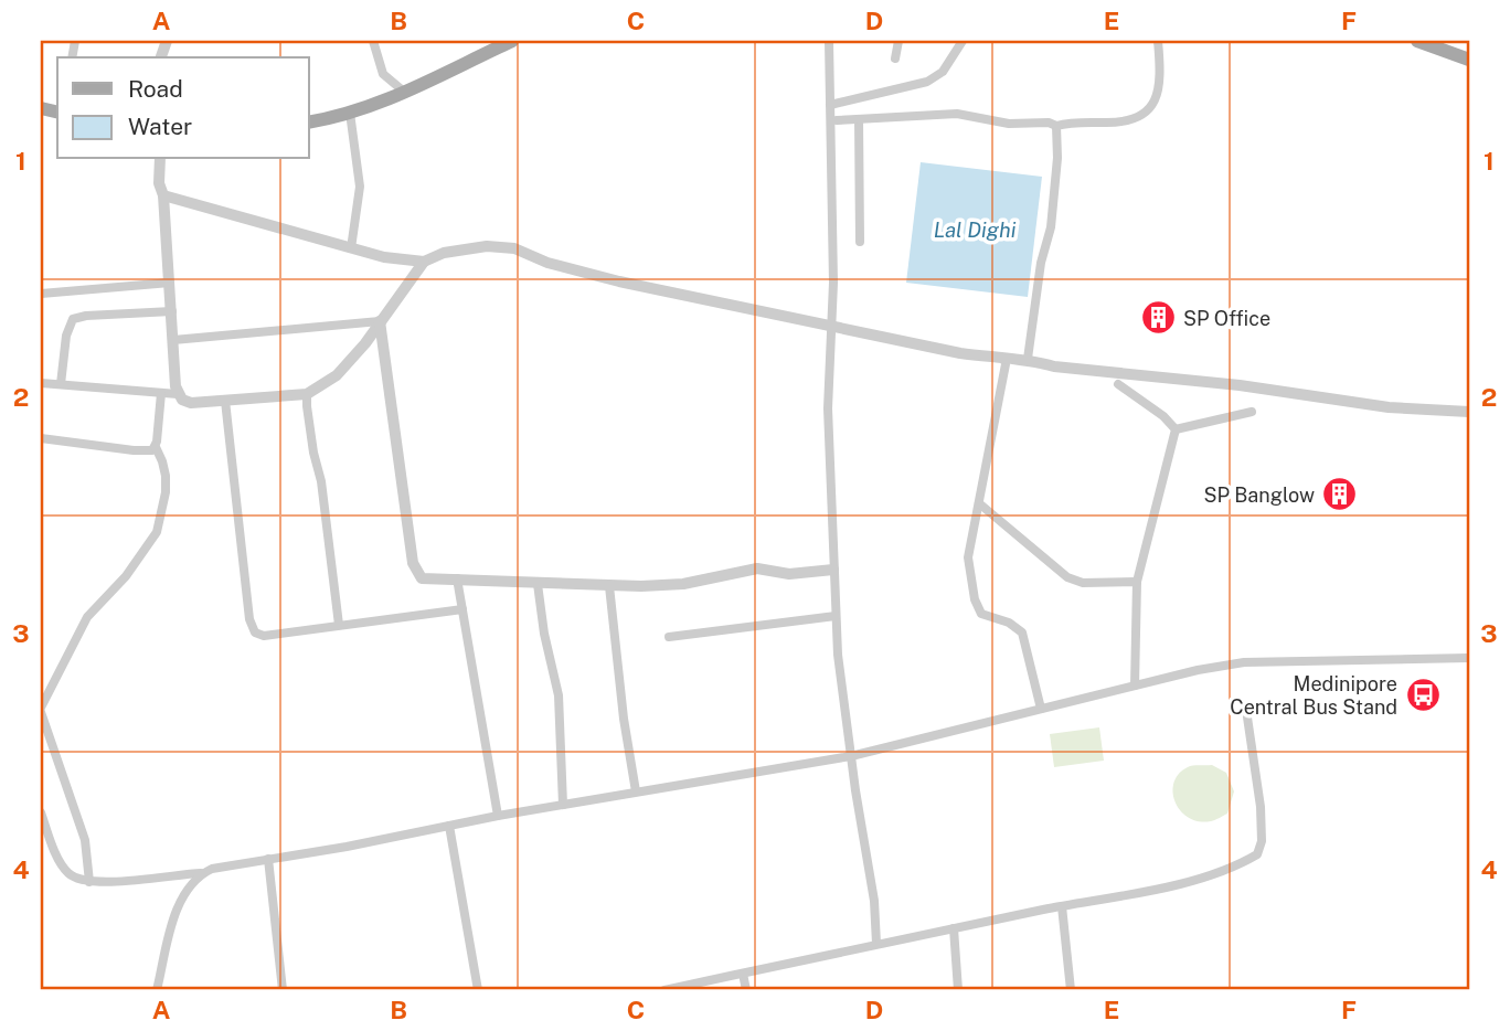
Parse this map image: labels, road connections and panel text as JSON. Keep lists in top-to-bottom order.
{
  "water": ["Lal Dighi"],
  "places": {
    "building": ["SP Office", "SP Banglow"],
    "bus stop": ["Medinipore Central Bus Stand"]
  },
  "legend": ["Road", "Water"],
  "grid": {
    "columns": [
      "A",
      "B",
      "C",
      "D",
      "E",
      "F"
    ],
    "rows": [
      "1",
      "2",
      "3",
      "4"
    ]
  }
}
